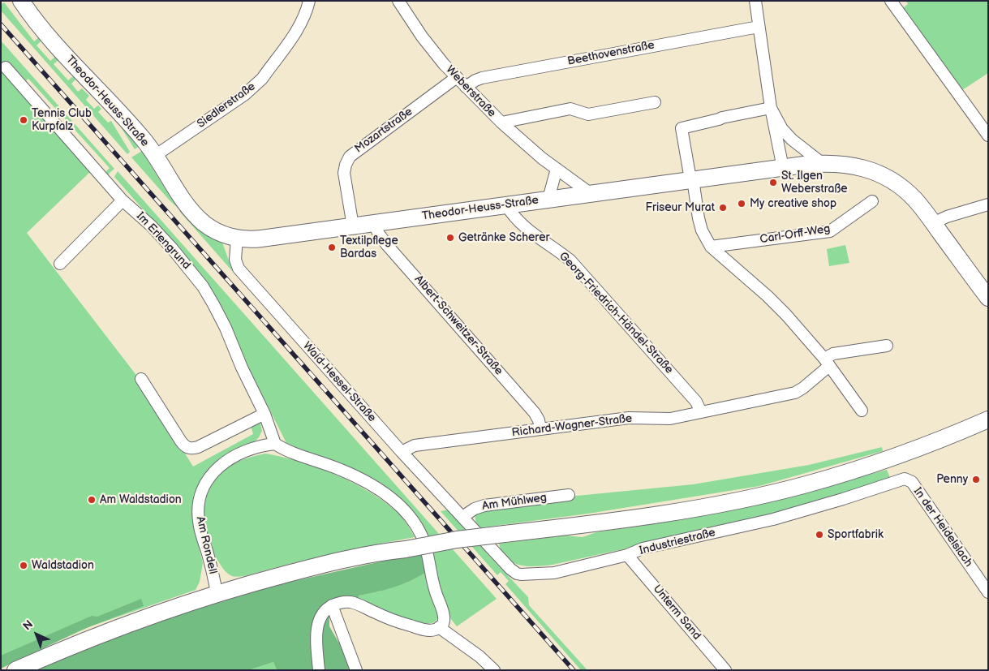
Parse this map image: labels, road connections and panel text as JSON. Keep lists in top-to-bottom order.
{
  "streets": {
    "street": [
      "Beethovenstraße",
      "Weberstraße",
      "Theodor-Heuss-Straße",
      "Siedlerstraße",
      "Mozartstraße",
      "Carl-Orff-Weg",
      "Im Erlengrund",
      "Georg-Friedrich-Händel-Straße",
      "Albert-Schweitzer-Straße",
      "Waid-Hessel-Straße",
      "Richard-Wagner-Straße",
      "Am Mühlweg",
      "In der Heidelslach",
      "Industriestraße",
      "Am Rondell",
      "Unterm Sand"
    ]
  },
  "crossings": [
    ["Beethovenstraße", "Weberstraße"],
    ["Weberstraße", "Theodor-Heuss-Straße"],
    ["Weberstraße", "Mozartstraße"],
    ["Theodor-Heuss-Straße", "Siedlerstraße"],
    ["Theodor-Heuss-Straße", "Mozartstraße"],
    ["Theodor-Heuss-Straße", "Georg-Friedrich-Händel-Straße"],
    ["Theodor-Heuss-Straße", "Albert-Schweitzer-Straße"],
    ["Theodor-Heuss-Straße", "Waid-Hessel-Straße"],
    ["Im Erlengrund", "Am Rondell"],
    ["Georg-Friedrich-Händel-Straße", "Richard-Wagner-Straße"],
    ["Albert-Schweitzer-Straße", "Richard-Wagner-Straße"],
    ["Waid-Hessel-Straße", "Richard-Wagner-Straße"],
    ["Waid-Hessel-Straße", "Am Mühlweg"],
    ["Waid-Hessel-Straße", "Industriestraße"],
    ["Am Mühlweg", "Industriestraße"],
    ["In der Heidelslach", "Industriestraße"],
    ["Industriestraße", "Unterm Sand"]
  ],
  "places": [
    "Tennis Club Kurpfalz",
    "St. Ilgen Weberstraße",
    "My creative shop",
    "Friseur Murat",
    "Getränke Scherer",
    "Textilpflege Bardas",
    "Penny",
    "Am Waldstadion",
    "Sportfabrik",
    "Waldstadion"
  ],
  "north": "top left"
}
